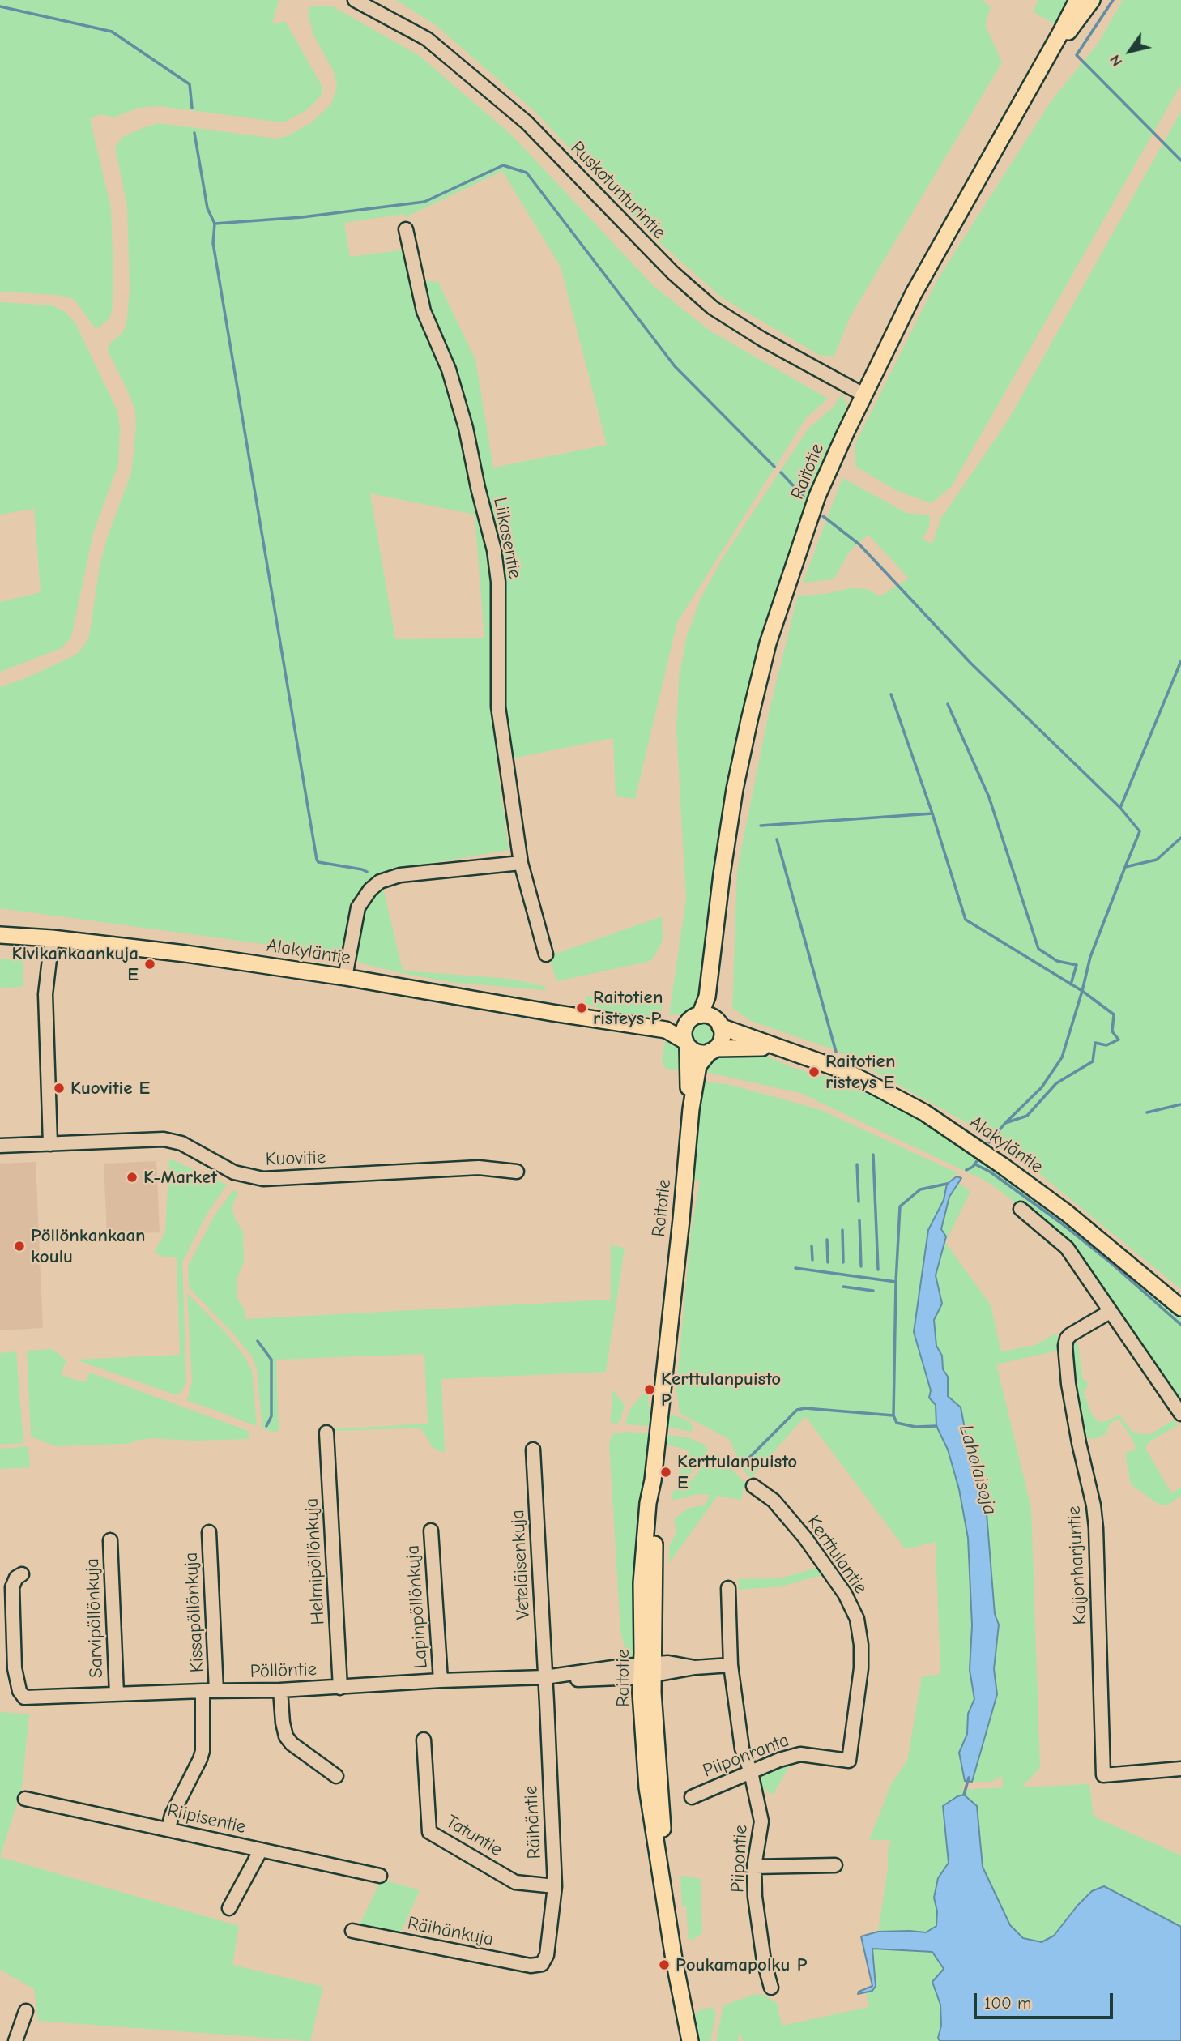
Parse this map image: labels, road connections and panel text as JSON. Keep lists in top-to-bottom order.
{
  "streets": {
    "main road": ["Raitotie", "Alakyläntie"],
    "street": [
      "Ruskotunturintie",
      "Liikasentie",
      "Kuovitie",
      "Kerttulantie",
      "Helmipöllönkuja",
      "Veteläisenkuja",
      "Kaijonharjuntie",
      "Lapinpöllönkuja",
      "Kissapöllönkuja",
      "Sarvipöllönkuja",
      "Pöllöntie",
      "Piiponranta",
      "Riipisentie",
      "Räihäntie",
      "Tatuntie",
      "Piipontie",
      "Räihänkuja"
    ]
  },
  "crossings": [
    ["Ruskotunturintie", "Raitotie"],
    ["Raitotie", "Alakyläntie"],
    ["Raitotie", "Pöllöntie"],
    ["Kerttulantie", "Piiponranta"],
    ["Helmipöllönkuja", "Pöllöntie"],
    ["Veteläisenkuja", "Pöllöntie"],
    ["Veteläisenkuja", "Räihäntie"],
    ["Lapinpöllönkuja", "Pöllöntie"],
    ["Kissapöllönkuja", "Pöllöntie"],
    ["Sarvipöllönkuja", "Pöllöntie"],
    ["Pöllöntie", "Räihäntie"],
    ["Piiponranta", "Piipontie"],
    ["Räihäntie", "Tatuntie"],
    ["Räihäntie", "Räihänkuja"]
  ],
  "water": ["Laholaisoja"],
  "places": [
    "Kivikankaankuja E",
    "Raitotien risteys P",
    "Raitotien risteys E",
    "Kuovitie E",
    "K-Market",
    "Pöllönkankaan koulu",
    "Kerttulanpuisto P",
    "Kerttulanpuisto E",
    "Poukamapolku P"
  ],
  "scale_bar": "100 m",
  "north": "bottom left"
}
